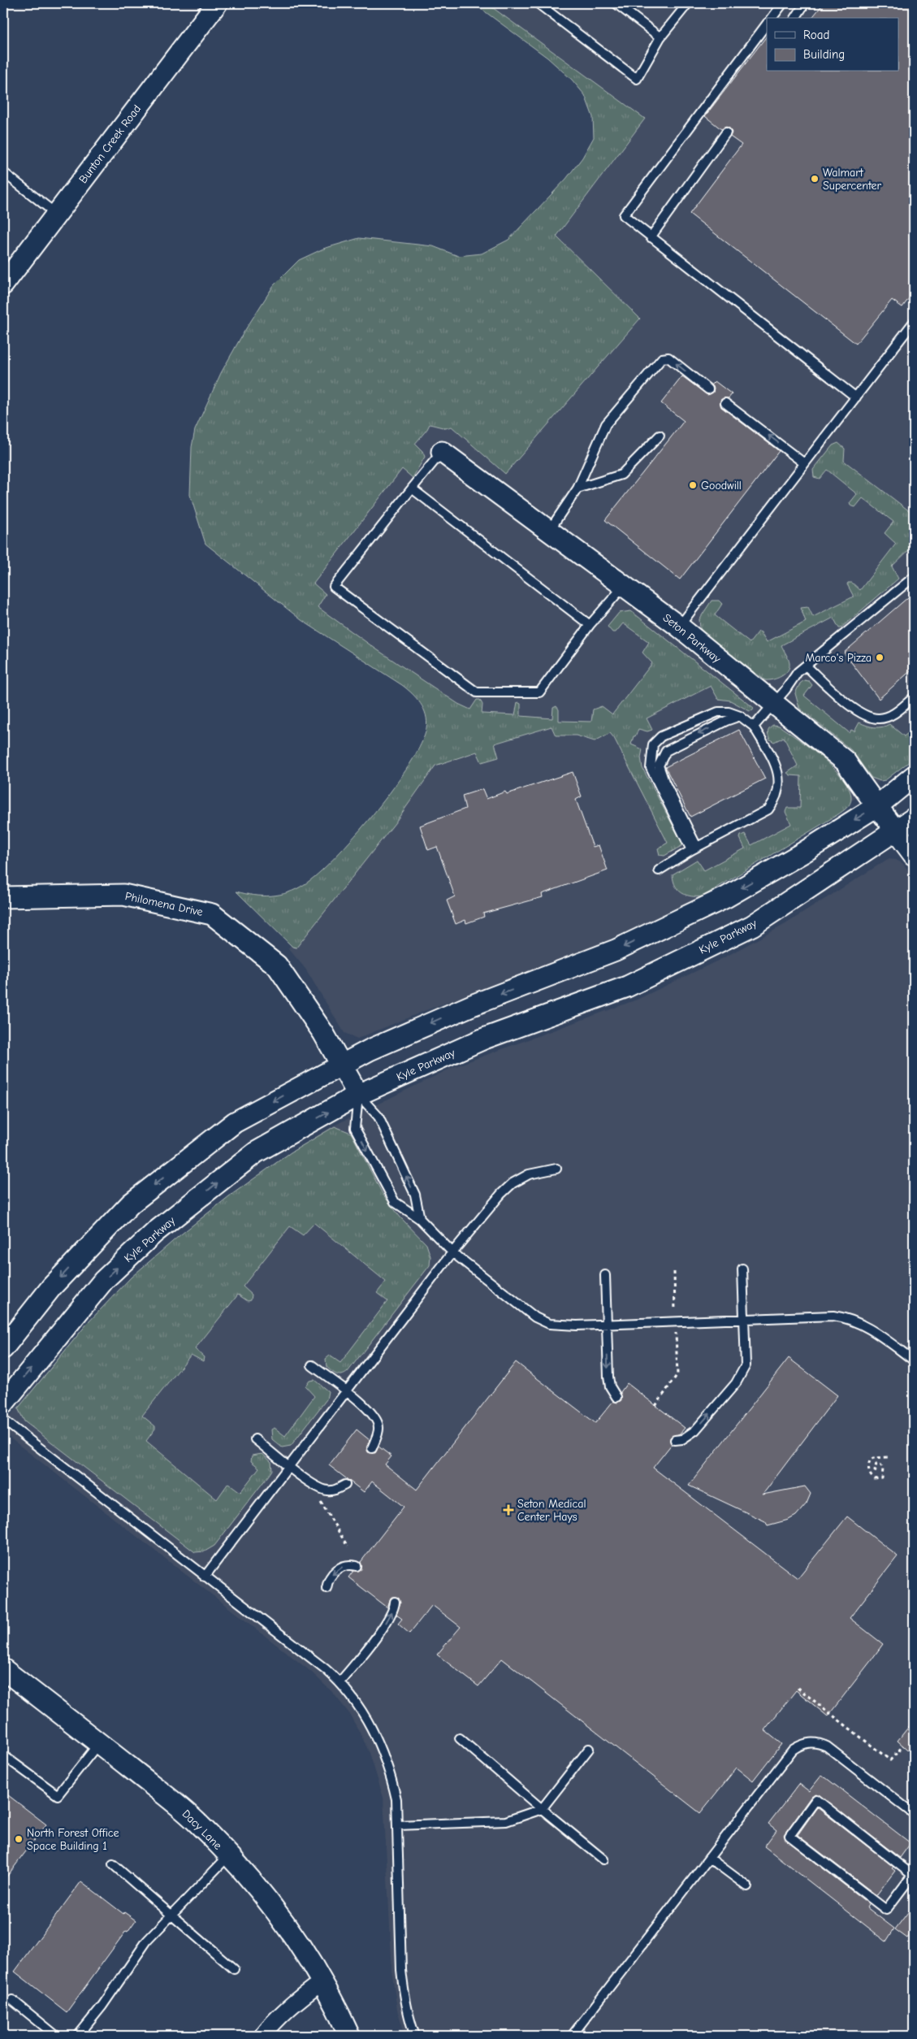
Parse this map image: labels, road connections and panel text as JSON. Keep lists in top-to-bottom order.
{
  "streets": {
    "street": [
      "Bunton Creek Road",
      "Seton Parkway",
      "Philomena Drive",
      "Kyle Parkway",
      "Dacy Lane"
    ]
  },
  "crossings": [
    ["Seton Parkway", "Kyle Parkway"],
    ["Philomena Drive", "Kyle Parkway"]
  ],
  "places": {
    "other": [
      "Walmart Supercenter",
      "Goodwill",
      "Marco's Pizza",
      "North Forest Office Space Building 1"
    ],
    "health": ["Seton Medical Center Hays"]
  },
  "legend": ["Road", "Building"]
}
